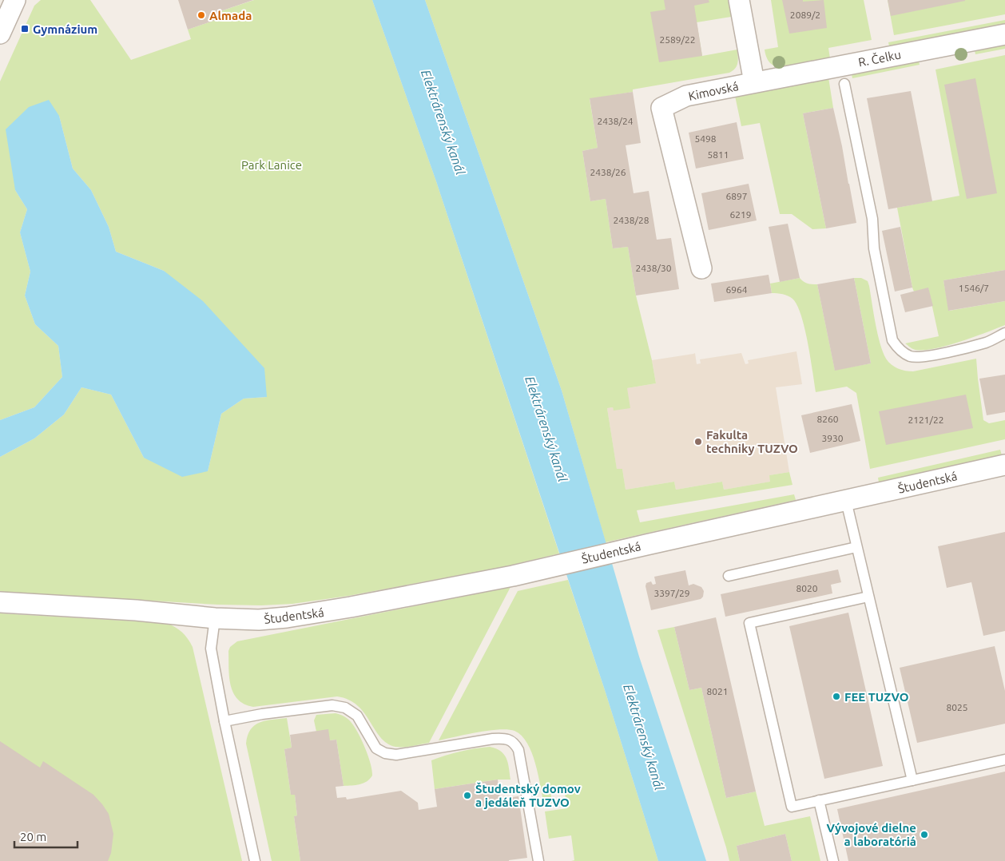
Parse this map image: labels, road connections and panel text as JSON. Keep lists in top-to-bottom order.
{
  "streets": {
    "street": ["R. Čelku", "Kimovská", "Študentská"]
  },
  "crossings": [
    ["R. Čelku", "Kimovská"]
  ],
  "water": ["Elektrárenský kanál"],
  "parks": ["Park Lanice"],
  "places": {
    "other": [
      "Almada",
      "Fakulta techniky TUZVO",
      "FEE TUZVO",
      "Študentský domov a jedáleň TUZVO",
      "Vývojové dielne a laboratóriá"
    ],
    "transit": ["Gymnázium"]
  },
  "house_numbers": [
    "2089/2",
    "2589/22",
    "2438/24",
    "5498",
    "5811",
    "2438/26",
    "6897",
    "6219",
    "2438/28",
    "2438/30",
    "1546/7",
    "6964",
    "8260",
    "2121/22",
    "3930",
    "8020",
    "3397/29",
    "8021",
    "8025"
  ],
  "scale_bar": "20 m"
}
